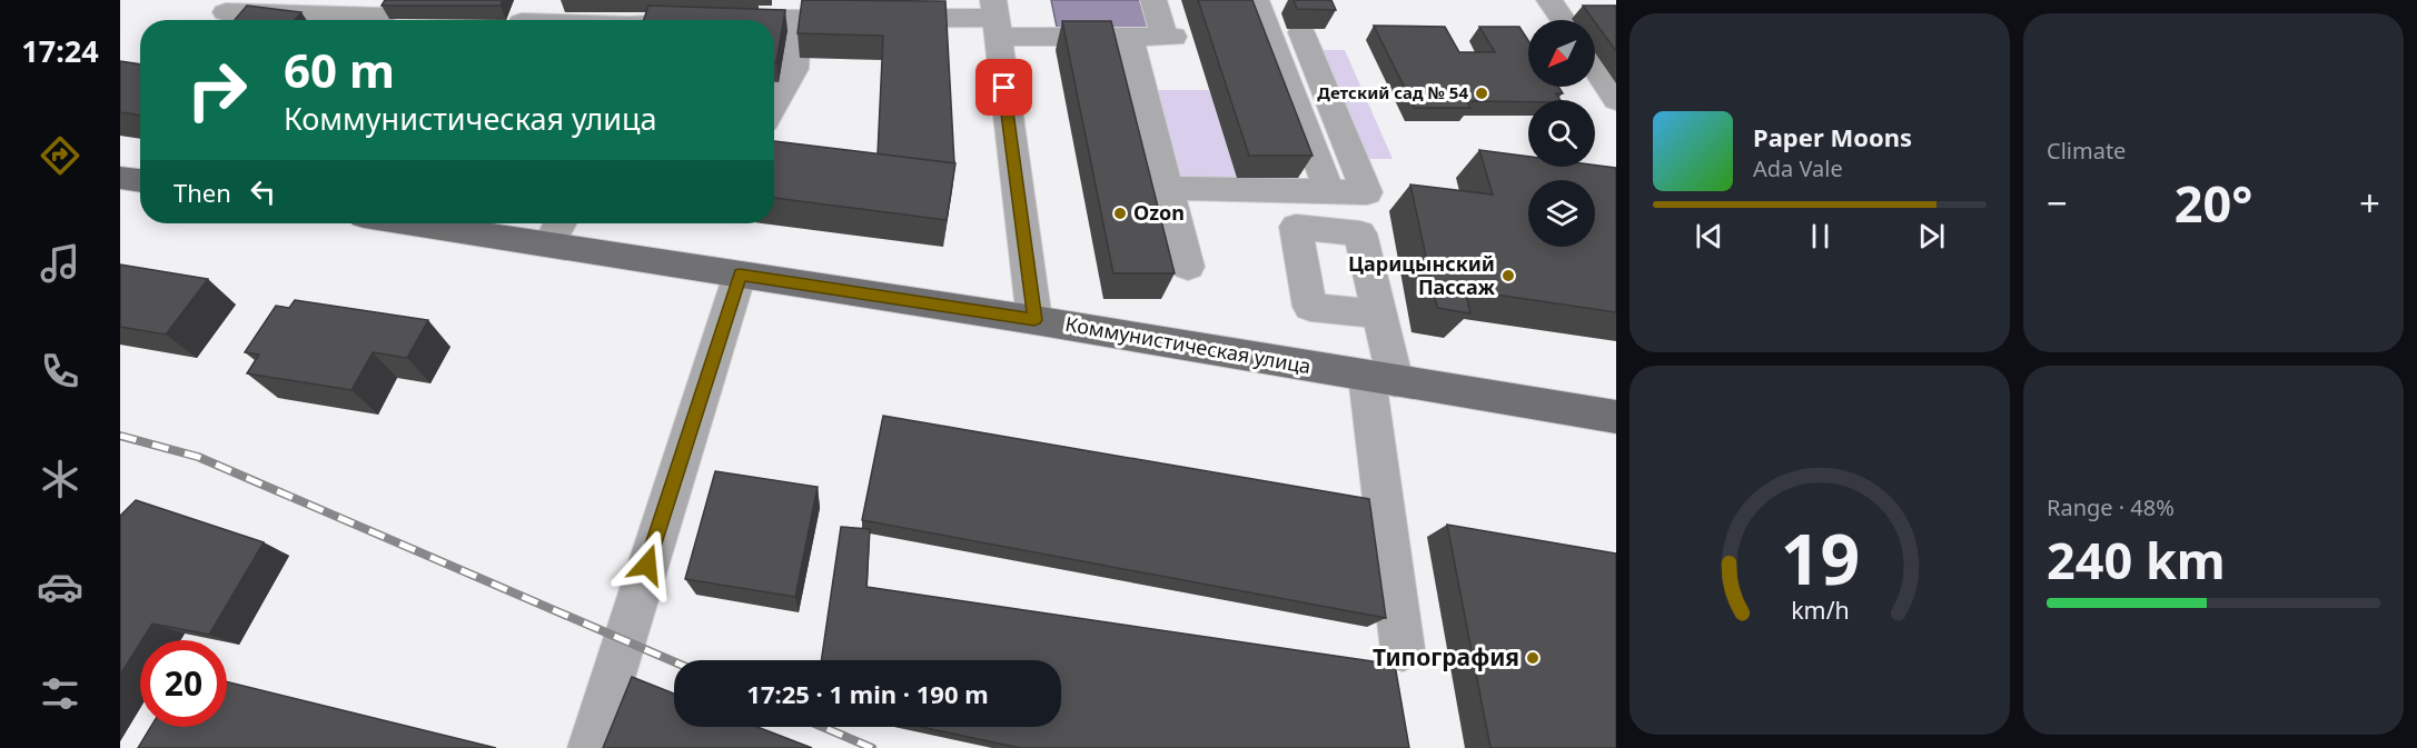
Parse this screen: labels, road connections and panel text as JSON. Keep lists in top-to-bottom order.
{
  "streets": {
    "main road": ["Коммунистическая улица"]
  },
  "places": [
    "Детский сад № 54",
    "Ozon",
    "Царицынский Пассаж",
    "Типография"
  ],
  "north": "bottom left",
  "page": {
    "tabs": "17:24",
    "tile": [
      "Climate",
      ["Range · 48%", "240 km"]
    ],
    "turn": ["60 m", "Коммунистическая улица"],
    "song": ["Paper Moons", "Ada Vale"],
    "then": "Then",
    "heat": ["−", "20°", "+"],
    "limit": "20",
    "trip": "17:25 · 1 min · 190 m",
    "gauge": ["19", "km/h"]
  }
}
